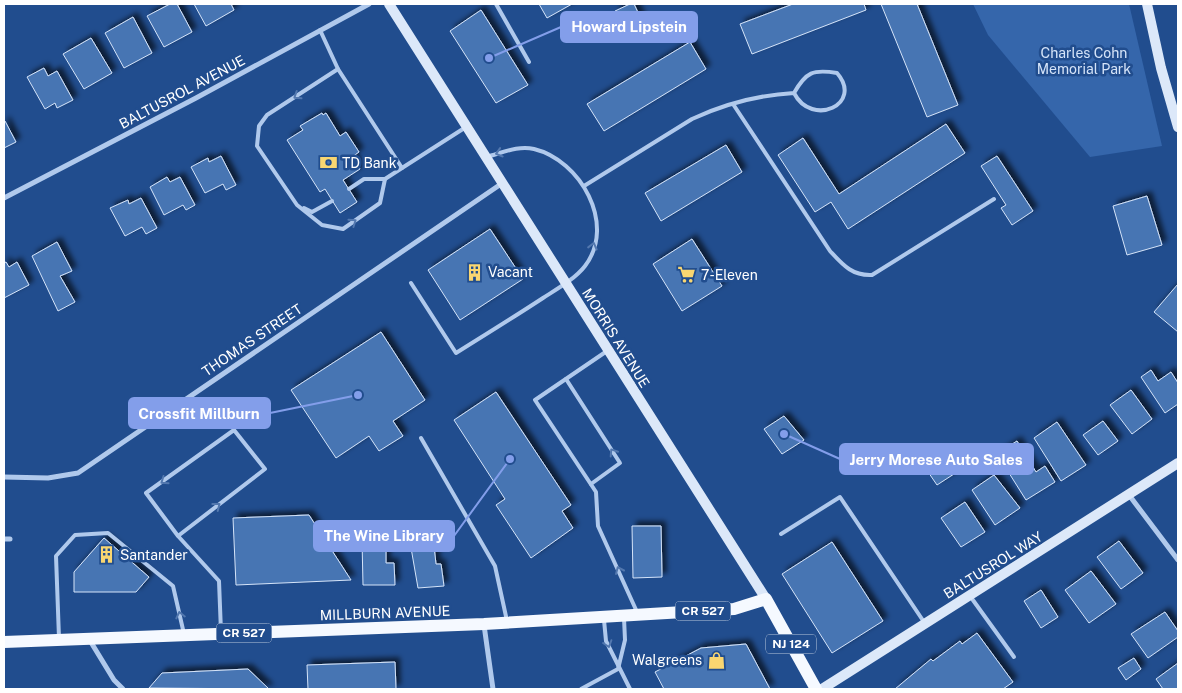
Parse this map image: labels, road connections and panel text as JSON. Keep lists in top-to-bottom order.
{
  "streets": {
    "main road": [
      "MORRIS AVENUE",
      "BALTUSROL WAY",
      "CR 527",
      "MILLBURN AVENUE",
      "NJ 124"
    ],
    "street": ["BALTUSROL AVENUE", "THOMAS STREET"]
  },
  "crossings": [
    ["MORRIS AVENUE", "THOMAS STREET"],
    ["MORRIS AVENUE", "MILLBURN AVENUE"]
  ],
  "parks": ["Charles Cohn Memorial Park"],
  "places": {
    "other": [
      "Howard Lipstein",
      "Crossfit Millburn",
      "Jerry Morese Auto Sales",
      "The Wine Library"
    ],
    "bank": ["TD Bank"],
    "building": ["Vacant", "Santander"],
    "supermarket": ["7-Eleven"],
    "shop": ["Walgreens"]
  }
}
